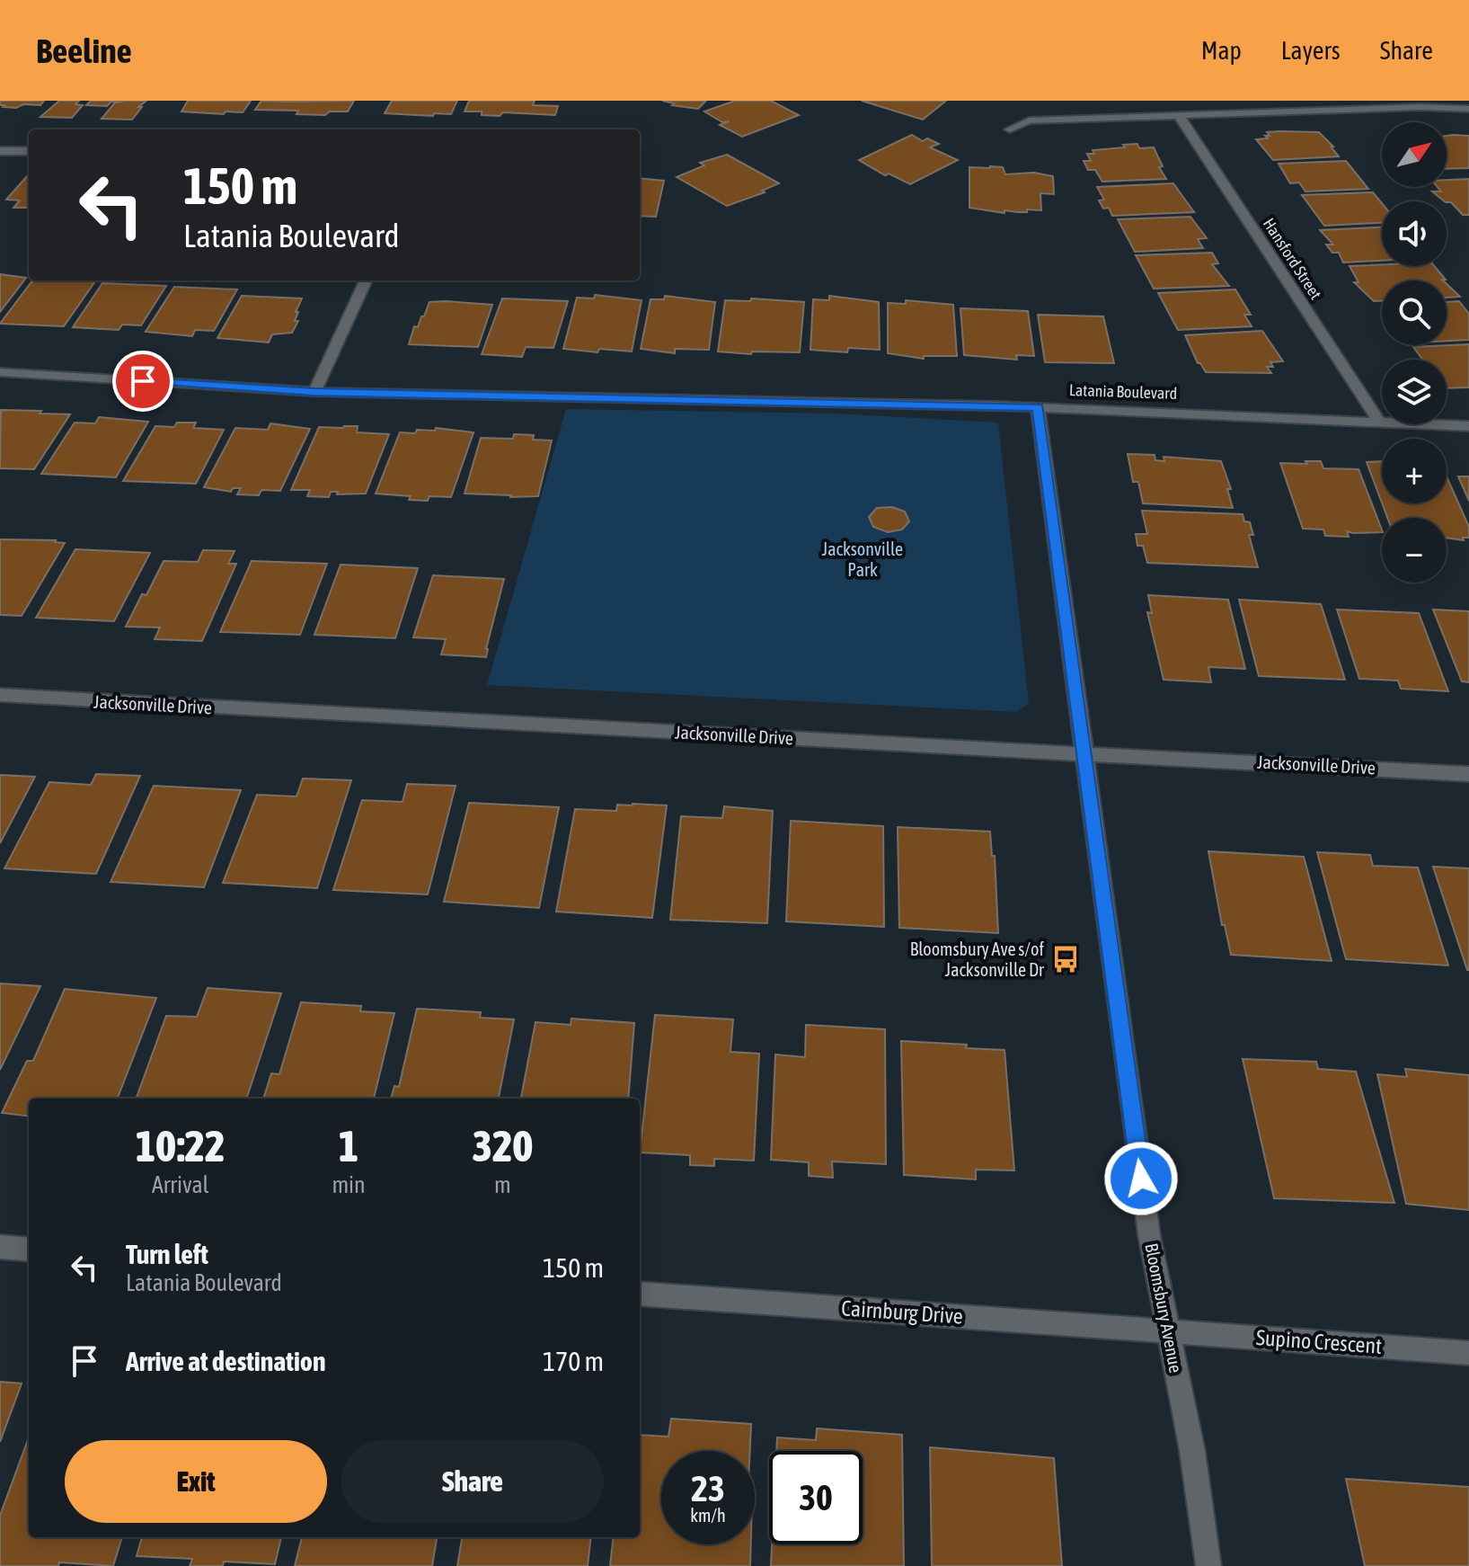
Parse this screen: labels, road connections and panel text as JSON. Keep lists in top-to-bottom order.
{
  "streets": {
    "street": [
      "Hansford Street",
      "Latania Boulevard",
      "Jacksonville Drive",
      "Bloomsbury Avenue",
      "Cairnburg Drive",
      "Supino Crescent"
    ]
  },
  "crossings": [
    ["Hansford Street", "Latania Boulevard"],
    ["Latania Boulevard", "Bloomsbury Avenue"],
    ["Jacksonville Drive", "Bloomsbury Avenue"],
    ["Bloomsbury Avenue", "Cairnburg Drive"],
    ["Bloomsbury Avenue", "Supino Crescent"],
    ["Cairnburg Drive", "Supino Crescent"]
  ],
  "parks": ["Jacksonville Park"],
  "places": {
    "bus stop": ["Bloomsbury Ave s/of Jacksonville Dr"]
  },
  "north": "top right",
  "page": {
    "header": "Beeline",
    "nav": ["Map", "Layers", "Share"],
    "map_buttons": ["+", "−"],
    "turn": ["150 m", "Latania Boulevard"],
    "eta": [
      "10:22",
      "Arrival",
      "1",
      "min",
      "320",
      "m"
    ],
    "list": [
      {
        "name": "Turn left",
        "note": "Latania Boulevard",
        "value": "150 m"
      },
      {
        "name": "Arrive at destination",
        "value": "170 m"
      }
    ],
    "buttons": ["Exit", "Share"],
    "speed": "23 km/h",
    "limit": "30"
  }
}
